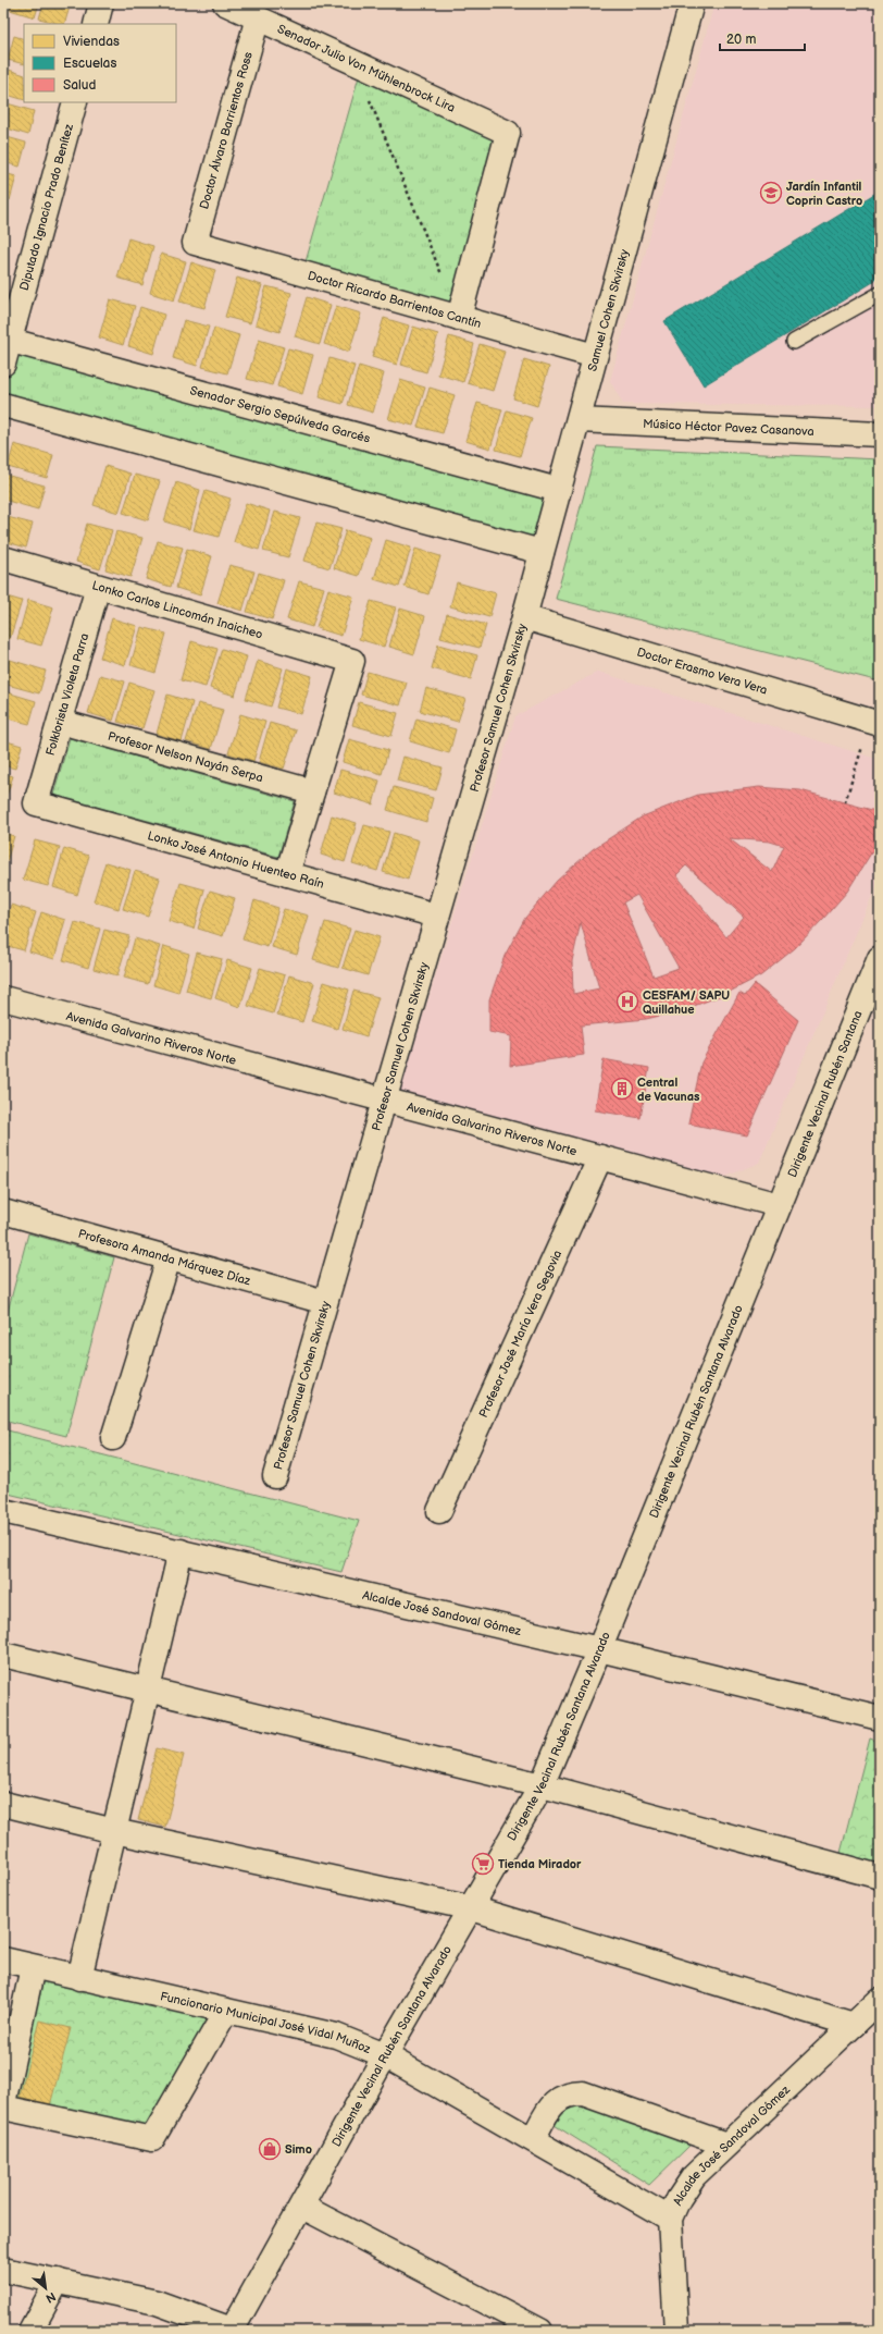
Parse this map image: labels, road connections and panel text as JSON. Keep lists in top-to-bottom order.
{
  "streets": {
    "street": [
      "Senador Julio Von Mühlenbrock Lira",
      "Doctor Álvaro Barrientos Ross",
      "Diputado Ignacio Prado Benítez",
      "Doctor Ricardo Barrientos Cantín",
      "Samuel Cohen Skvirsky",
      "Senador Sergio Sepúlveda Garcés",
      "Músico Héctor Pavez Casanova",
      "Lonko Carlos Lincomán Inaicheo",
      "Doctor Erasmo Vera Vera",
      "Folklorista Violeta Parra",
      "Profesor Samuel Cohen Skvirsky",
      "Profesor Nelson Nayán Serpa",
      "Lonko José Antonio Huenteo Raín",
      "Avenida Galvarino Riveros Norte",
      "Dirigente Vecinal Rubén Santana",
      "Profesora Amanda Márquez Díaz",
      "Profesor José María Vera Segovia",
      "Dirigente Vecinal Rubén Santana Alvarado",
      "Alcalde José Sandoval Gómez",
      "Funcionario Municipal José Vidal Muñoz"
    ]
  },
  "crossings": [
    ["Senador Julio Von Mühlenbrock Lira", "Doctor Álvaro Barrientos Ross"],
    ["Senador Julio Von Mühlenbrock Lira", "Doctor Ricardo Barrientos Cantín"],
    ["Doctor Álvaro Barrientos Ross", "Doctor Ricardo Barrientos Cantín"],
    ["Diputado Ignacio Prado Benítez", "Senador Sergio Sepúlveda Garcés"],
    ["Doctor Ricardo Barrientos Cantín", "Samuel Cohen Skvirsky"],
    ["Samuel Cohen Skvirsky", "Senador Sergio Sepúlveda Garcés"],
    ["Samuel Cohen Skvirsky", "Músico Héctor Pavez Casanova"],
    ["Samuel Cohen Skvirsky", "Doctor Erasmo Vera Vera"],
    ["Samuel Cohen Skvirsky", "Profesor Samuel Cohen Skvirsky"],
    ["Lonko Carlos Lincomán Inaicheo", "Folklorista Violeta Parra"],
    ["Lonko Carlos Lincomán Inaicheo", "Profesor Nelson Nayán Serpa"],
    ["Doctor Erasmo Vera Vera", "Profesor Samuel Cohen Skvirsky"],
    ["Folklorista Violeta Parra", "Profesor Nelson Nayán Serpa"],
    ["Folklorista Violeta Parra", "Lonko José Antonio Huenteo Raín"],
    ["Profesor Samuel Cohen Skvirsky", "Lonko José Antonio Huenteo Raín"],
    ["Profesor Samuel Cohen Skvirsky", "Avenida Galvarino Riveros Norte"],
    ["Profesor Samuel Cohen Skvirsky", "Profesora Amanda Márquez Díaz"],
    ["Avenida Galvarino Riveros Norte", "Dirigente Vecinal Rubén Santana"],
    ["Avenida Galvarino Riveros Norte", "Profesor José María Vera Segovia"],
    ["Avenida Galvarino Riveros Norte", "Dirigente Vecinal Rubén Santana Alvarado"],
    ["Dirigente Vecinal Rubén Santana", "Dirigente Vecinal Rubén Santana Alvarado"],
    ["Dirigente Vecinal Rubén Santana Alvarado", "Alcalde José Sandoval Gómez"],
    ["Dirigente Vecinal Rubén Santana Alvarado", "Funcionario Municipal José Vidal Muñoz"],
    ["Alcalde José Sandoval Gómez", "Funcionario Municipal José Vidal Muñoz"]
  ],
  "places": {
    "school or university": ["Jardín Infantil Coprin Castro"],
    "hospital": ["CESFAM/ SAPU Quillahue"],
    "building": ["Central de Vacunas"],
    "supermarket": ["Tienda Mirador"],
    "shop": ["Simo"]
  },
  "legend": ["Viviendas", "Escuelas", "Salud"],
  "scale_bar": "20 m",
  "north": "bottom right"
}
